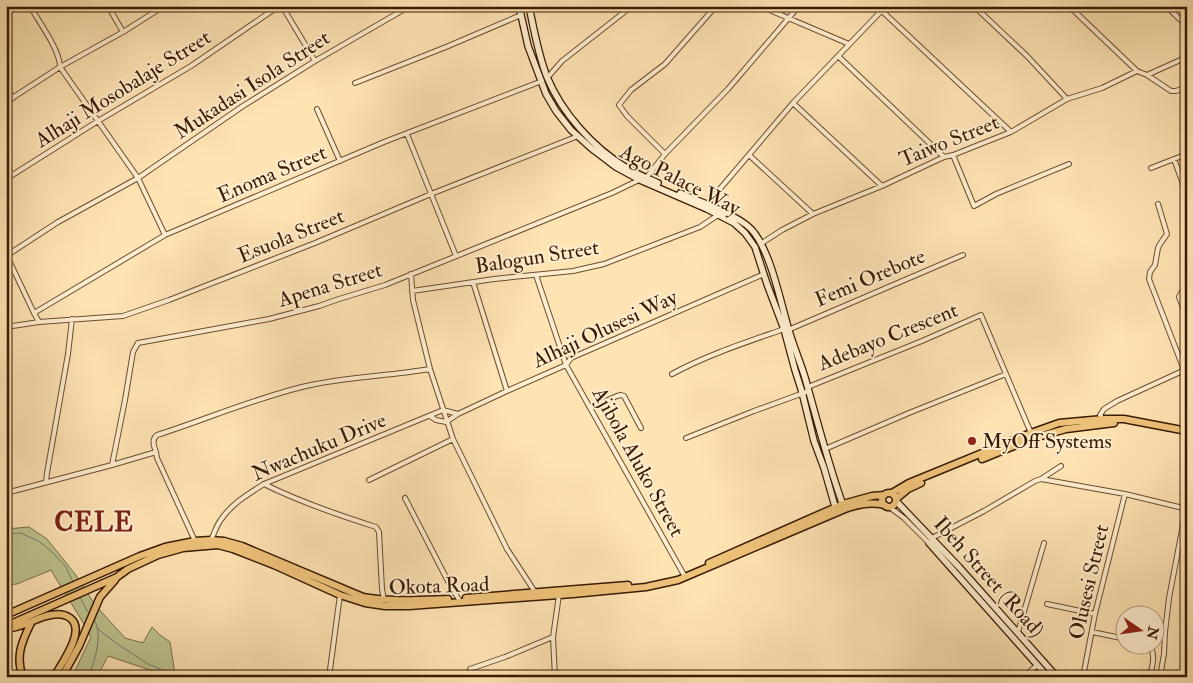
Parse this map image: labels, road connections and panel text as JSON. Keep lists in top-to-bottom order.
{
  "streets": {
    "main road": ["Ago Palace Way", "Ibeh Street (Road)", "Okota Road"],
    "street": [
      "Mukadasi Isola Street",
      "Alhaji Mosobalaje Street",
      "Taiwo Street",
      "Enoma Street",
      "Esuola Street",
      "Balogun Street",
      "Femi Orebote",
      "Apena Street",
      "Alhaji Olusesi Way",
      "Adebayo Crescent",
      "Nwachuku Drive",
      "Ajibola Aluko Street",
      "Olusesi Street"
    ]
  },
  "crossings": [
    ["Taiwo Street", "Ago Palace Way"],
    ["Enoma Street", "Ago Palace Way"],
    ["Ago Palace Way", "Esuola Street"],
    ["Ago Palace Way", "Balogun Street"],
    ["Ago Palace Way", "Femi Orebote"],
    ["Ago Palace Way", "Apena Street"],
    ["Ago Palace Way", "Alhaji Olusesi Way"],
    ["Ago Palace Way", "Adebayo Crescent"],
    ["Ago Palace Way", "Okota Road"],
    ["Balogun Street", "Ajibola Aluko Street"],
    ["Alhaji Olusesi Way", "Ajibola Aluko Street"],
    ["Nwachuku Drive", "Okota Road"],
    ["Ajibola Aluko Street", "Okota Road"],
    ["Ibeh Street (Road)", "Okota Road"]
  ],
  "districts": ["CELE"],
  "places": ["MyOff Systems"],
  "north": "right"
}
